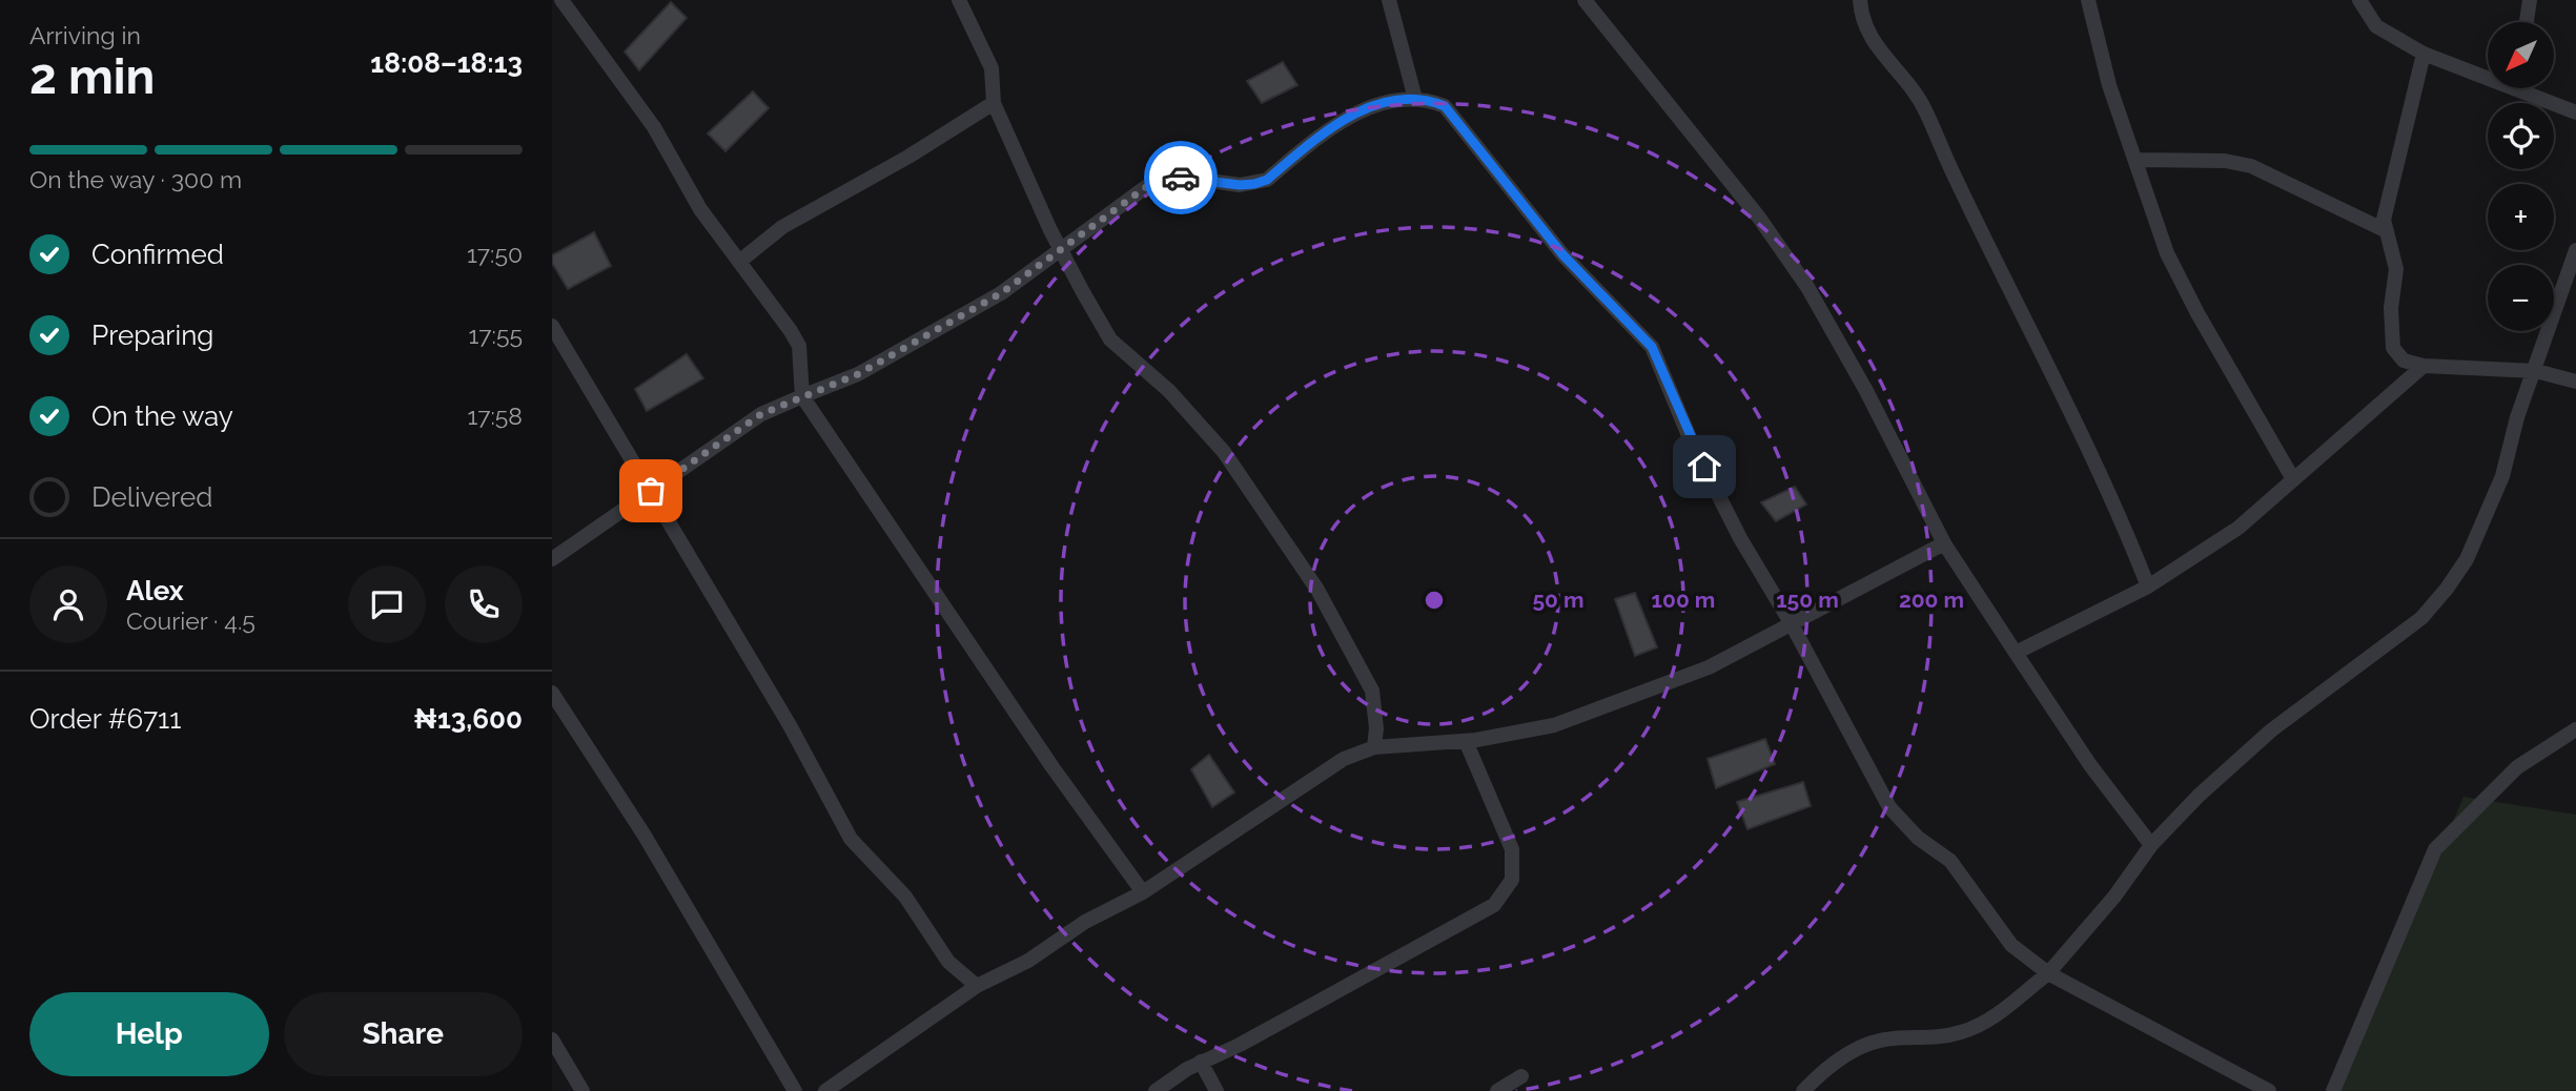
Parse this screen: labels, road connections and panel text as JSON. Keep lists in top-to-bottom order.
{
  "north": "bottom left",
  "page": {
    "heading": ["2 min", "Arriving in", "18:08–18:13"],
    "panel": [
      "Alex",
      "Courier · 4.5",
      "Order #6711",
      "₦13,600"
    ],
    "map_buttons": ["+", "−"],
    "bar": "On the way · 300 m",
    "list": [
      ["Confirmed", "17:50"],
      ["Preparing", "17:55"],
      ["On the way", "17:58"],
      "Delivered"
    ],
    "buttons": ["Help", "Share"]
  },
  "rings": [
    "50 m",
    "100 m",
    "150 m",
    "200 m"
  ]
}
